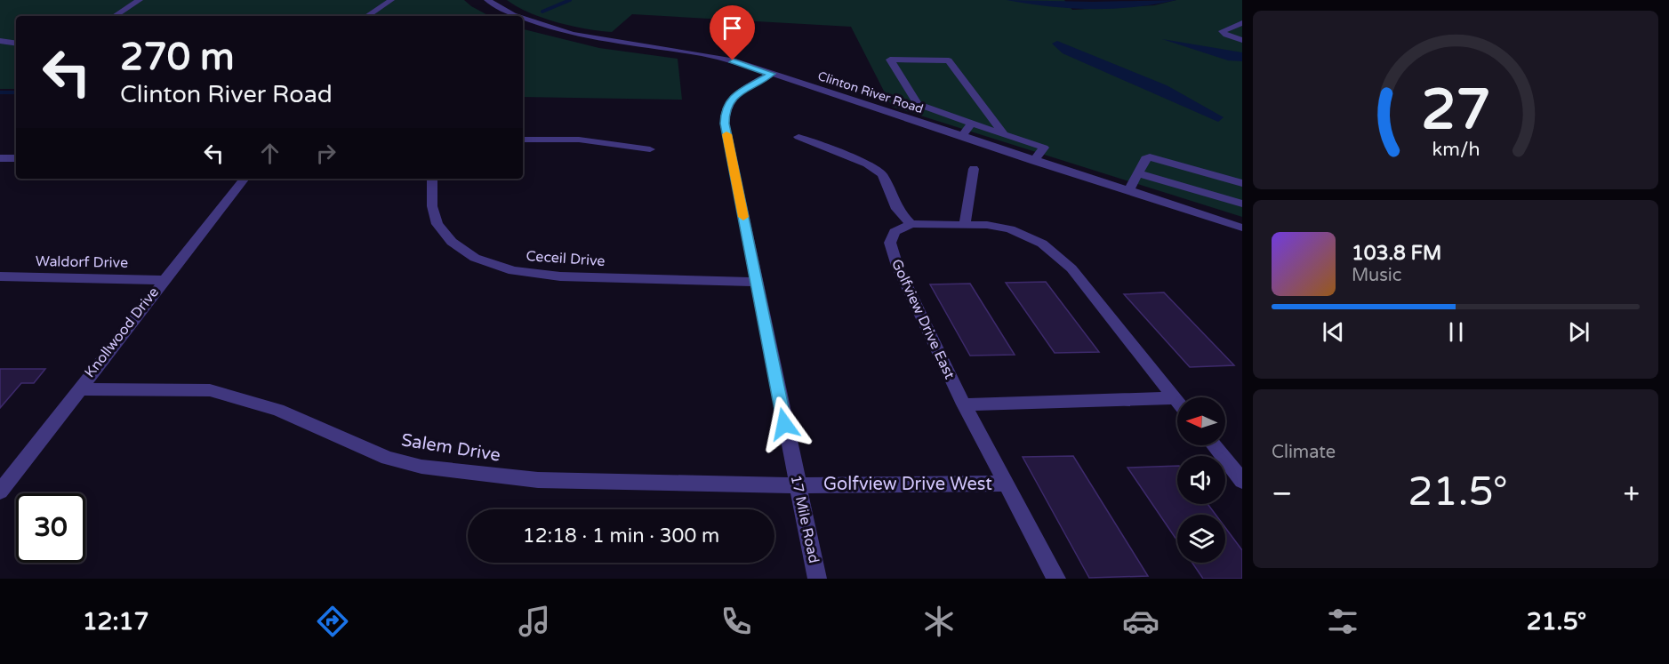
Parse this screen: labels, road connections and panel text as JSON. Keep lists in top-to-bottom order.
{
  "streets": {
    "street": [
      "Clinton River Road",
      "Ceceil Drive",
      "Waldorf Drive",
      "Golfview Drive East",
      "Knollwood Drive",
      "Salem Drive",
      "Golfview Drive West",
      "17 Mile Road"
    ]
  },
  "crossings": [
    ["Clinton River Road", "17 Mile Road"],
    ["Ceceil Drive", "17 Mile Road"],
    ["Waldorf Drive", "Knollwood Drive"],
    ["Golfview Drive East", "Golfview Drive West"],
    ["Knollwood Drive", "Salem Drive"],
    ["Salem Drive", "Golfview Drive West"],
    ["Salem Drive", "17 Mile Road"],
    ["Golfview Drive West", "17 Mile Road"]
  ],
  "north": "left",
  "page": {
    "turn": ["270 m", "Clinton River Road"],
    "song": ["103.8 FM", "Music"],
    "tile": "Climate",
    "heat": ["−", "21.5°", "+"],
    "limit": "30",
    "trip": "12:18 · 1 min · 300 m",
    "tabs": ["12:17", "21.5°"],
    "gauge": ["27", "km/h"]
  }
}
